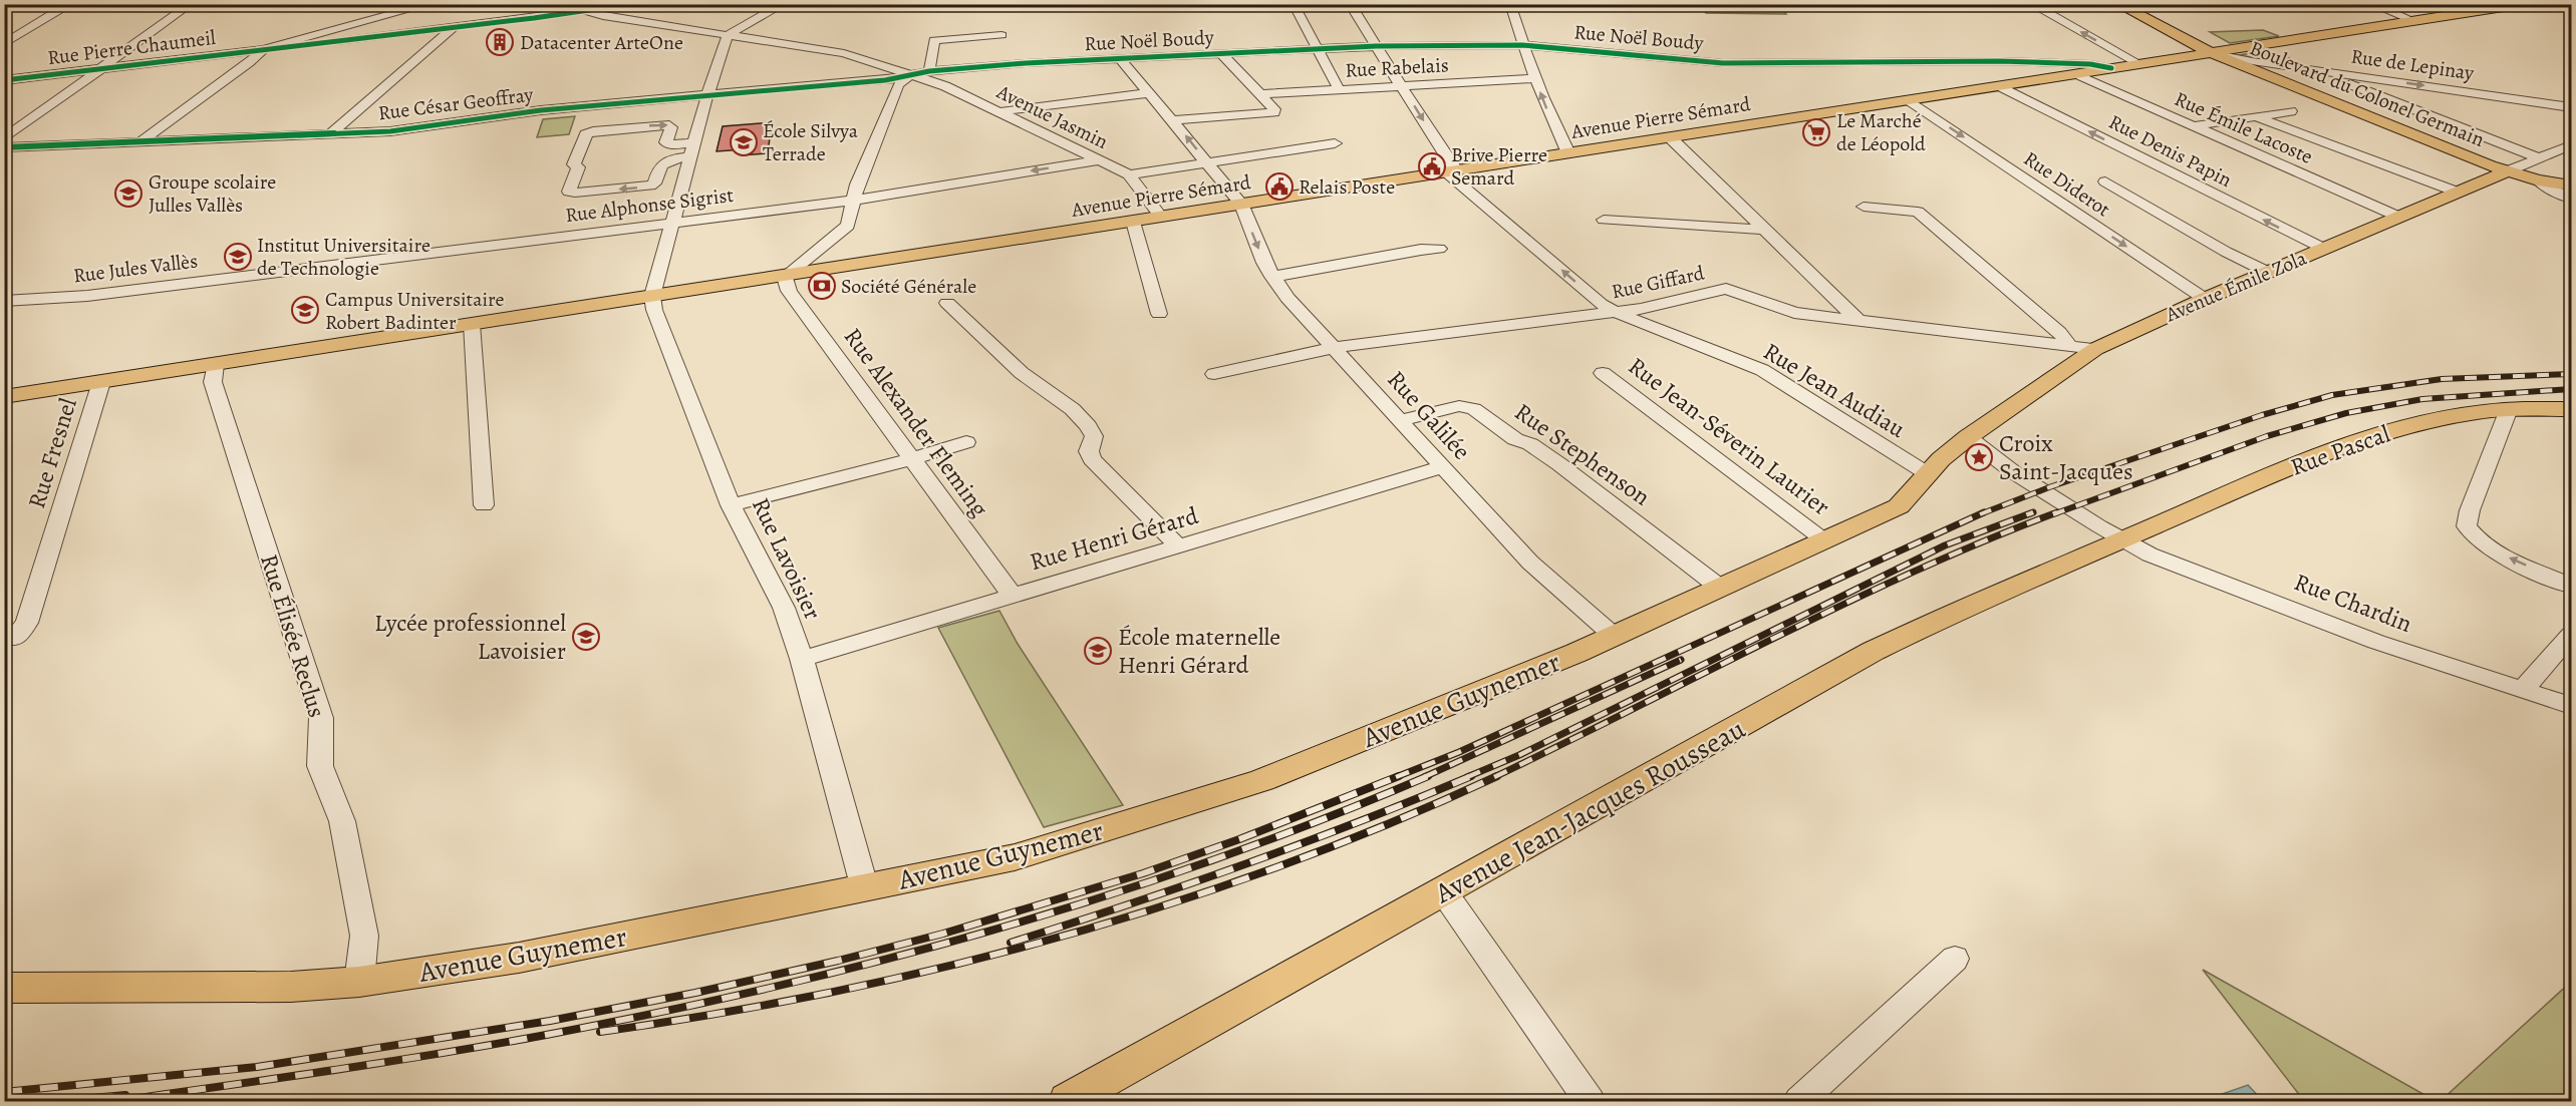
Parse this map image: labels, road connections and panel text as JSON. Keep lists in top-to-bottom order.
{
  "streets": {
    "main road": [
      "Boulevard du Colonel Germain",
      "Avenue Pierre Sémard",
      "Avenue Émile Zola",
      "Rue Pascal",
      "Avenue Guynemer",
      "Avenue Jean-Jacques Rousseau"
    ],
    "street": [
      "Rue Noël Boudy",
      "Rue Pierre Chaumeil",
      "Rue de Lepinay",
      "Rue Rabelais",
      "Rue César Geoffray",
      "Avenue Jasmin",
      "Rue Émile Lacoste",
      "Rue Denis Papin",
      "Rue Diderot",
      "Rue Alphonse Sigrist",
      "Rue Jules Vallès",
      "Rue Giffard",
      "Rue Jean Audiau",
      "Rue Galilée",
      "Rue Alexander Fleming",
      "Rue Jean-Séverin Laurier",
      "Rue Fresnel",
      "Rue Stephenson",
      "Rue Henri Gérard",
      "Rue Lavoisier",
      "Rue Chardin",
      "Rue Élisée Reclus"
    ]
  },
  "crossings": [
    ["Rue Noël Boudy", "Rue César Geoffray"],
    ["Rue Noël Boudy", "Avenue Jasmin"],
    ["Rue Noël Boudy", "Avenue Pierre Sémard"],
    ["Rue Noël Boudy", "Rue Jean Audiau"],
    ["Rue Noël Boudy", "Rue Galilée"],
    ["Rue de Lepinay", "Boulevard du Colonel Germain"],
    ["Rue de Lepinay", "Avenue Pierre Sémard"],
    ["Rue Rabelais", "Rue Jean Audiau"],
    ["Boulevard du Colonel Germain", "Avenue Pierre Sémard"],
    ["Boulevard du Colonel Germain", "Avenue Émile Zola"],
    ["Rue César Geoffray", "Avenue Jasmin"],
    ["Avenue Jasmin", "Avenue Pierre Sémard"],
    ["Avenue Jasmin", "Rue Alphonse Sigrist"],
    ["Avenue Pierre Sémard", "Rue Émile Lacoste"],
    ["Avenue Pierre Sémard", "Rue Denis Papin"],
    ["Avenue Pierre Sémard", "Rue Diderot"],
    ["Avenue Pierre Sémard", "Rue Jean Audiau"],
    ["Avenue Pierre Sémard", "Rue Galilée"],
    ["Avenue Pierre Sémard", "Rue Alexander Fleming"],
    ["Avenue Pierre Sémard", "Rue Fresnel"],
    ["Avenue Pierre Sémard", "Rue Lavoisier"],
    ["Avenue Pierre Sémard", "Rue Élisée Reclus"],
    ["Rue Émile Lacoste", "Avenue Émile Zola"],
    ["Rue Denis Papin", "Avenue Émile Zola"],
    ["Rue Diderot", "Avenue Émile Zola"],
    ["Rue Alphonse Sigrist", "Rue Jules Vallès"],
    ["Rue Giffard", "Avenue Émile Zola"],
    ["Rue Giffard", "Rue Jean Audiau"],
    ["Rue Giffard", "Rue Galilée"],
    ["Avenue Émile Zola", "Rue Jean Audiau"],
    ["Avenue Émile Zola", "Rue Chardin"],
    ["Avenue Émile Zola", "Avenue Guynemer"],
    ["Rue Jean Audiau", "Avenue Guynemer"],
    ["Rue Galilée", "Rue Stephenson"],
    ["Rue Galilée", "Rue Henri Gérard"],
    ["Rue Galilée", "Avenue Guynemer"],
    ["Rue Alexander Fleming", "Rue Henri Gérard"],
    ["Rue Jean-Séverin Laurier", "Avenue Guynemer"],
    ["Rue Pascal", "Rue Chardin"],
    ["Rue Pascal", "Avenue Jean-Jacques Rousseau"],
    ["Rue Stephenson", "Avenue Guynemer"],
    ["Rue Henri Gérard", "Rue Lavoisier"],
    ["Rue Lavoisier", "Avenue Guynemer"],
    ["Rue Chardin", "Avenue Jean-Jacques Rousseau"],
    ["Rue Élisée Reclus", "Avenue Guynemer"]
  ],
  "places": {
    "building": ["Datacenter ArteOne"],
    "supermarket": ["Le Marché de Léopold"],
    "school or university": [
      "École Silvya Terrade",
      "Groupe scolaire Julles Vallès",
      "Institut Universitaire de Technologie",
      "Campus Universitaire Robert Badinter",
      "Lycée professionnel Lavoisier",
      "École maternelle Henri Gérard"
    ],
    "public building": ["Brive Pierre Semard", "Relais Poste"],
    "bank": ["Société Générale"],
    "place": ["Croix Saint-Jacques"]
  }
}
